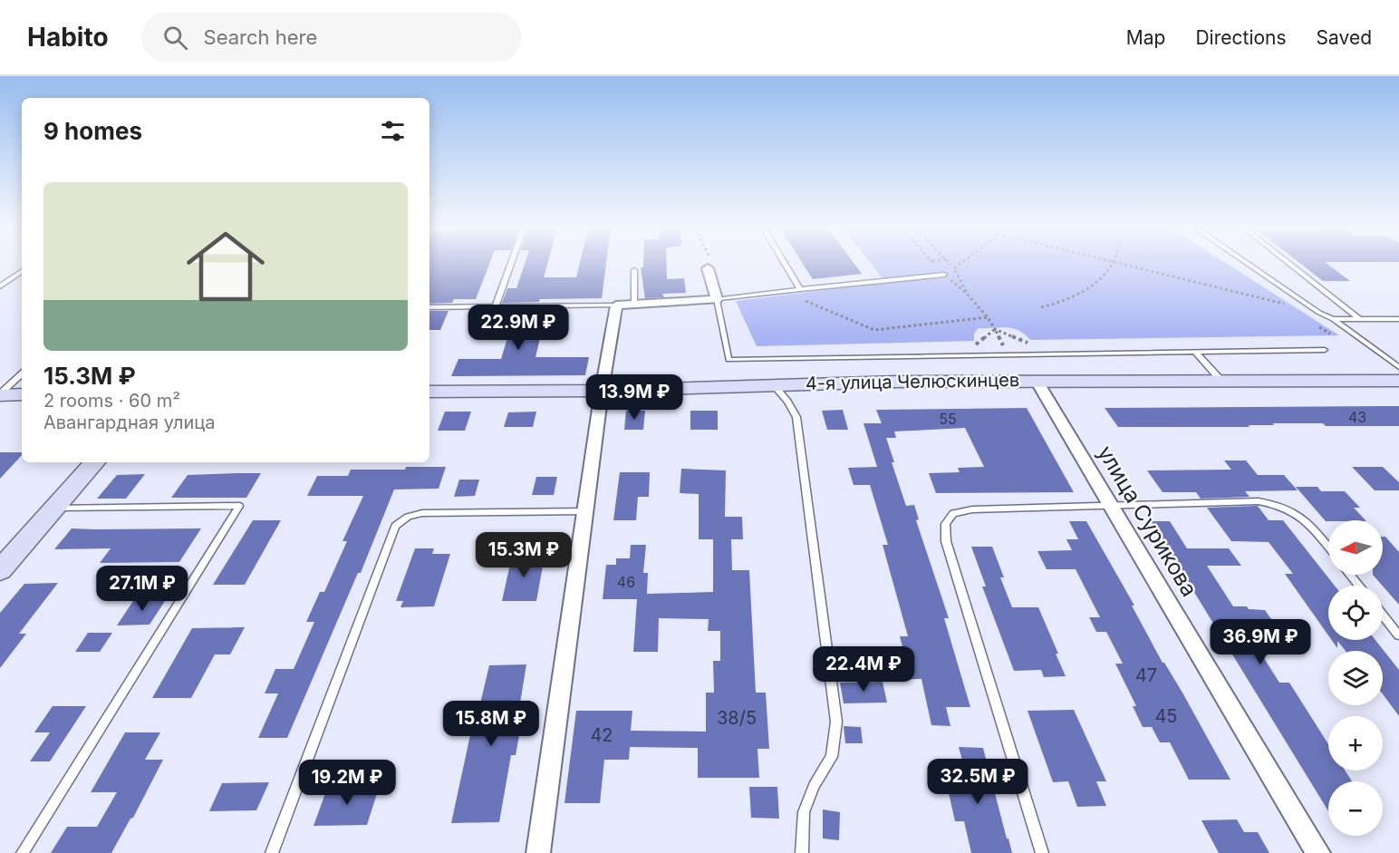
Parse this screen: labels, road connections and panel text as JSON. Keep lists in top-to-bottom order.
{
  "streets": {
    "main road": ["4-я улица Челюскинцев"],
    "street": ["улица Сурикова"]
  },
  "crossings": [
    ["4-я улица Челюскинцев", "улица Сурикова"]
  ],
  "house_numbers": [
    "43",
    "55",
    "46",
    "47",
    "45",
    "38/5",
    "42"
  ],
  "north": "left",
  "page": {
    "header": "Habito",
    "search": "Search here",
    "nav": ["Map", "Directions", "Saved"],
    "heading": "9 homes",
    "list": [
      {
        "name": "15.3M ₽",
        "note": "2 rooms · 60 m² · Авангардная улица"
      }
    ],
    "price": [
      "22.9M ₽",
      "13.9M ₽",
      "15.3M ₽",
      "27.1M ₽",
      "36.9M ₽",
      "22.4M ₽",
      "15.8M ₽",
      "32.5M ₽",
      "19.2M ₽"
    ],
    "map_buttons": ["+", "−"]
  }
}
